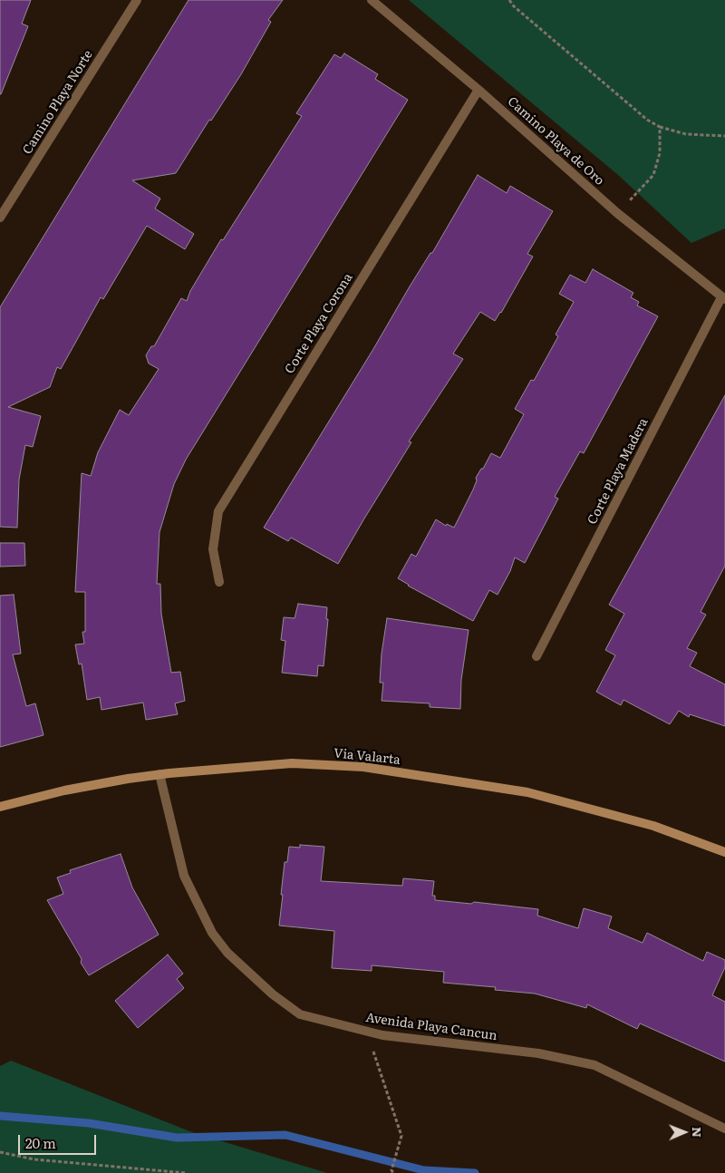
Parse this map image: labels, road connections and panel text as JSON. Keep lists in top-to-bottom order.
{
  "streets": {
    "main road": ["Via Valarta"],
    "street": [
      "Camino Playa Norte",
      "Camino Playa de Oro",
      "Corte Playa Corona",
      "Corte Playa Madera",
      "Avenida Playa Cancun"
    ]
  },
  "crossings": [
    ["Camino Playa de Oro", "Corte Playa Corona"],
    ["Camino Playa de Oro", "Corte Playa Madera"],
    ["Via Valarta", "Avenida Playa Cancun"]
  ],
  "scale_bar": "20 m",
  "north": "right"
}
